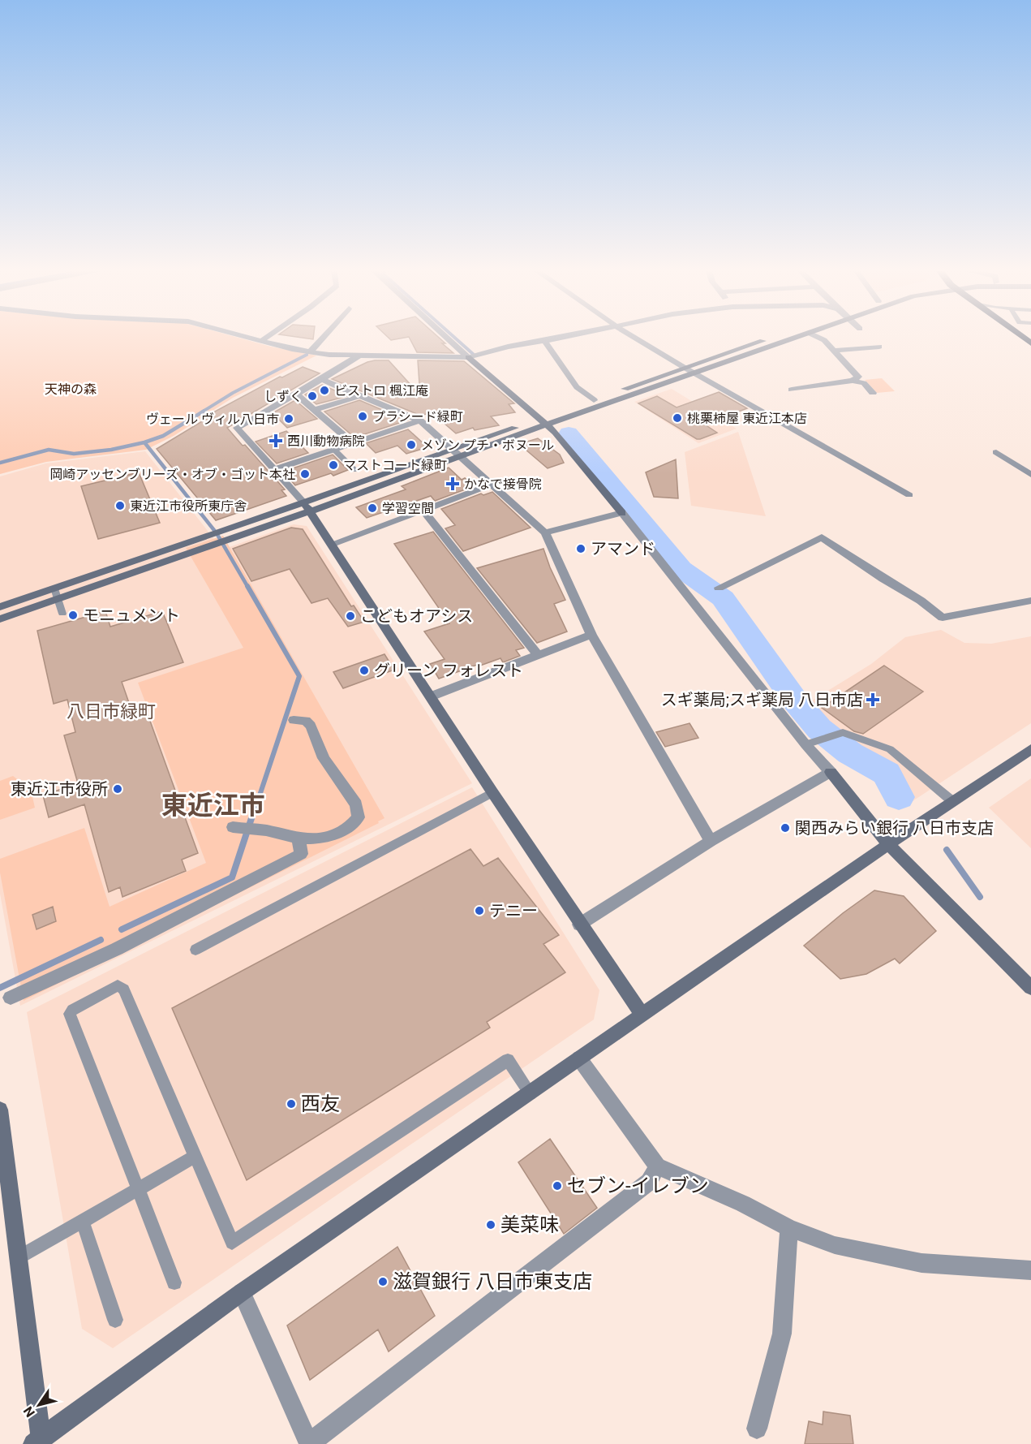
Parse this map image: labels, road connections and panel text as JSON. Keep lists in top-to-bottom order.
{
  "districts": ["八日市緑町", "東近江市"],
  "parks": ["天神の森"],
  "places": {
    "other": [
      "ビストロ 楓江庵",
      "しずく",
      "プラシード緑町",
      "桃栗柿屋 東近江本店",
      "ヴェール ヴィル八日市",
      "メゾン プチ・ボヌール",
      "マストコート緑町",
      "岡崎アッセンブリーズ・オブ・ゴット本社",
      "東近江市役所東庁舎",
      "学習空間",
      "アマンド",
      "モニュメント",
      "こどもオアシス",
      "グリーン フォレスト",
      "東近江市役所",
      "関西みらい銀行 八日市支店",
      "テニー",
      "西友",
      "セブン-イレブン",
      "美菜味",
      "滋賀銀行 八日市東支店"
    ],
    "health": ["西川動物病院", "かなで接骨院", "スギ薬局;スギ薬局 八日市店"]
  },
  "north": "bottom left"
}
